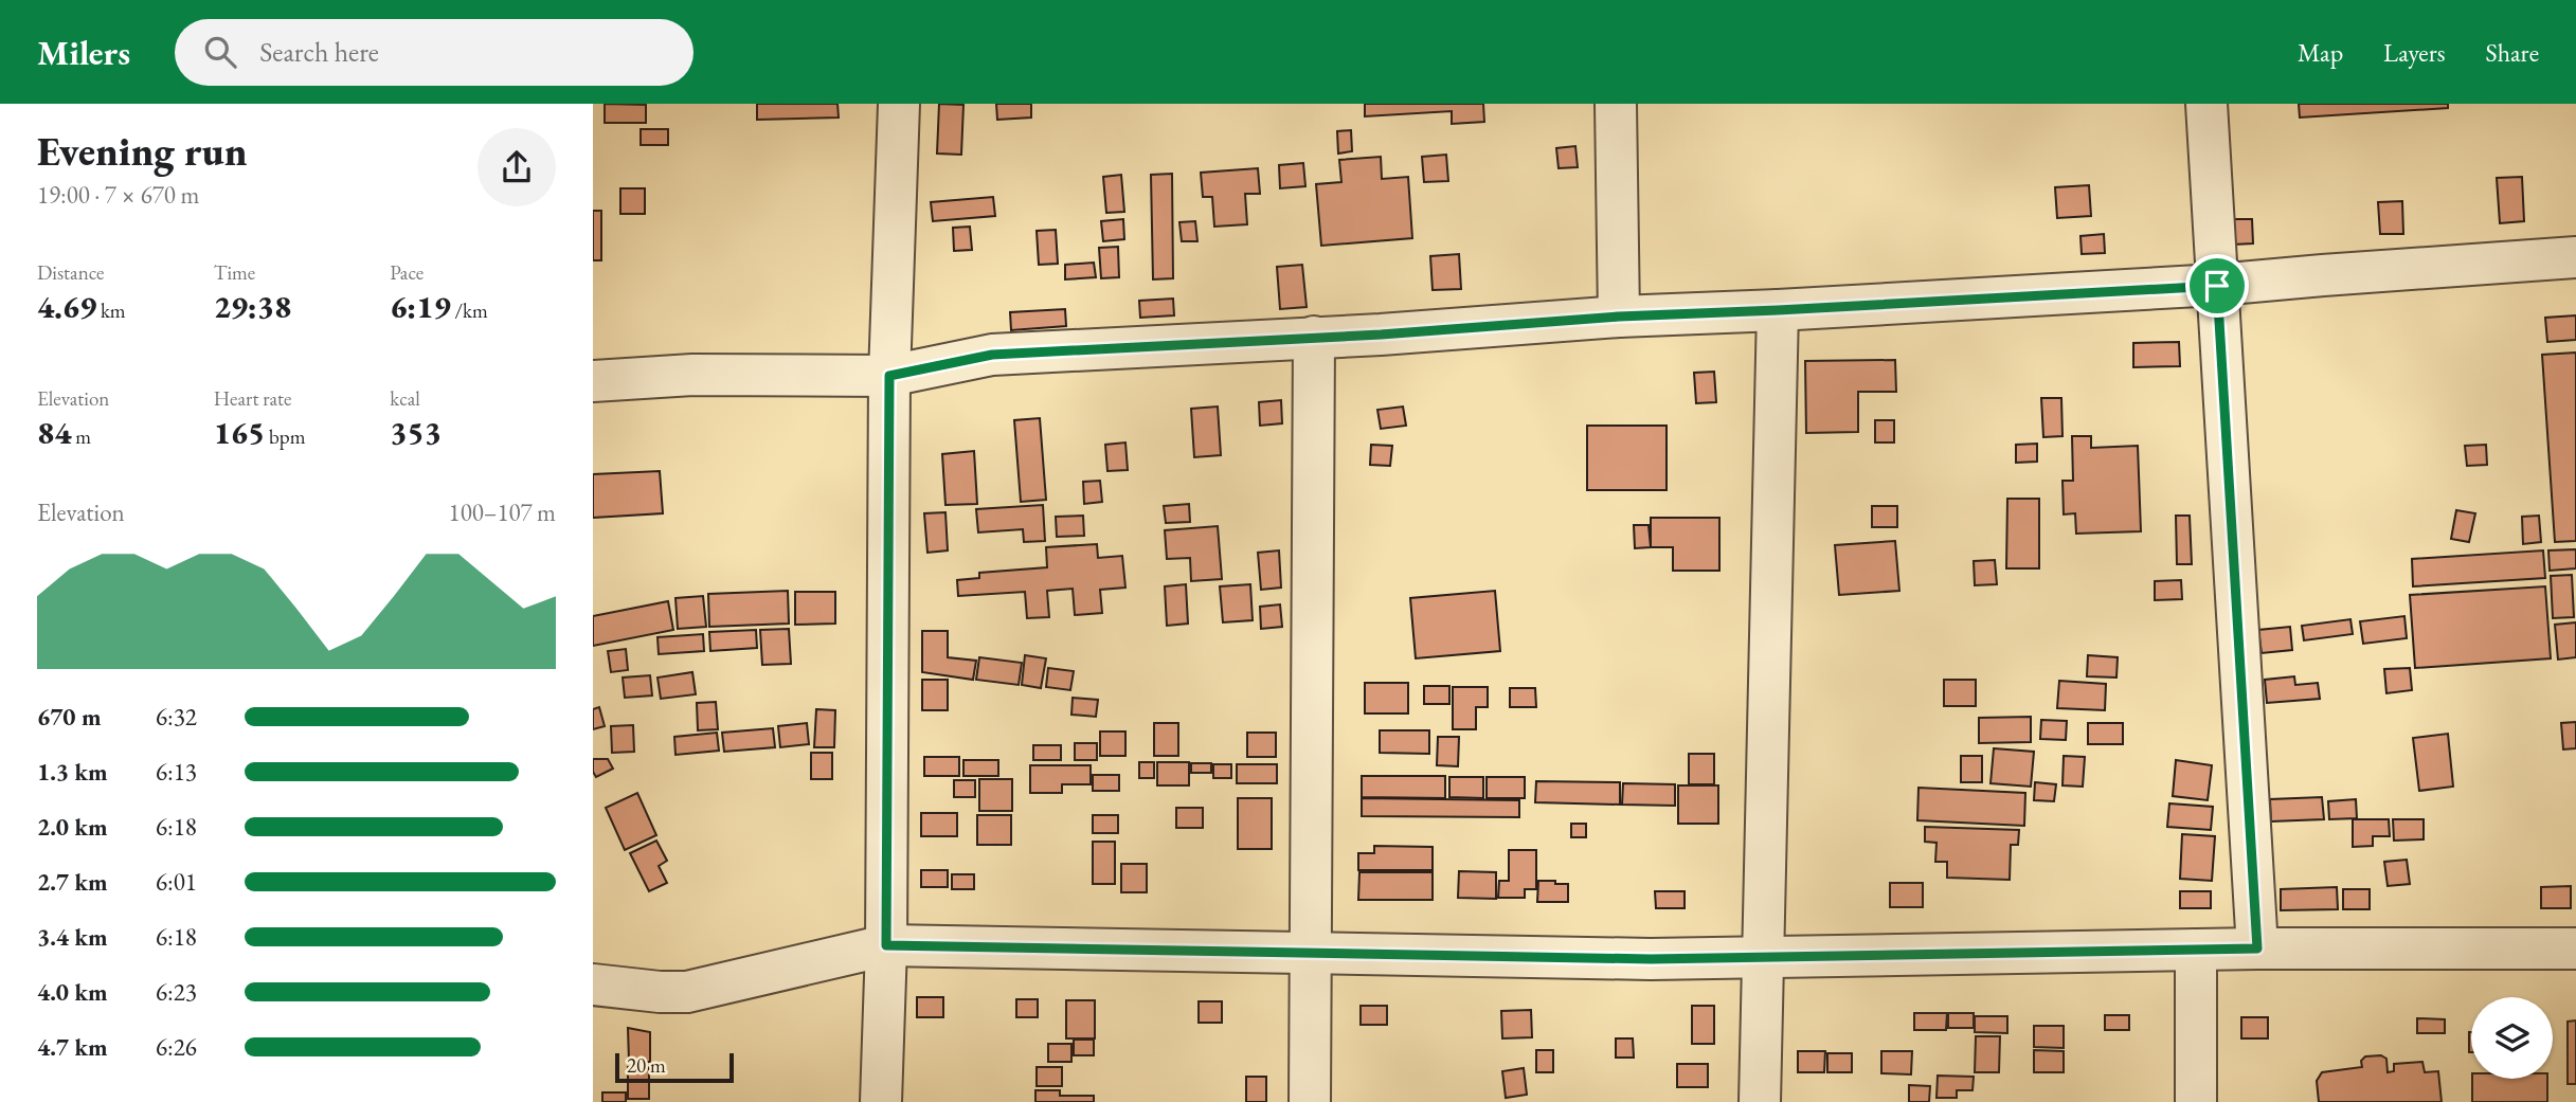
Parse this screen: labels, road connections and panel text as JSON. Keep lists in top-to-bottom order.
{
  "scale_bar": "20 m",
  "page": {
    "header": "Milers",
    "search": "Search here",
    "nav": ["Map", "Layers", "Share"],
    "heading": ["Evening run", "19:00 · 7 × 670 m"],
    "stats": [
      ["Distance", "4.69 km"],
      ["Time", "29:38"],
      ["Pace", "6:19 /km"],
      ["Elevation", "84 m"],
      ["Heart rate", "165 bpm"],
      ["kcal", "353"]
    ],
    "chart": ["Elevation", "100–107 m"],
    "list": [
      {
        "name": "670 m",
        "note": "6:32"
      },
      {
        "name": "1.3 km",
        "note": "6:13"
      },
      {
        "name": "2.0 km",
        "note": "6:18"
      },
      {
        "name": "2.7 km",
        "note": "6:01"
      },
      {
        "name": "3.4 km",
        "note": "6:18"
      },
      {
        "name": "4.0 km",
        "note": "6:23"
      },
      {
        "name": "4.7 km",
        "note": "6:26"
      }
    ],
    "scale": "20 m"
  }
}
